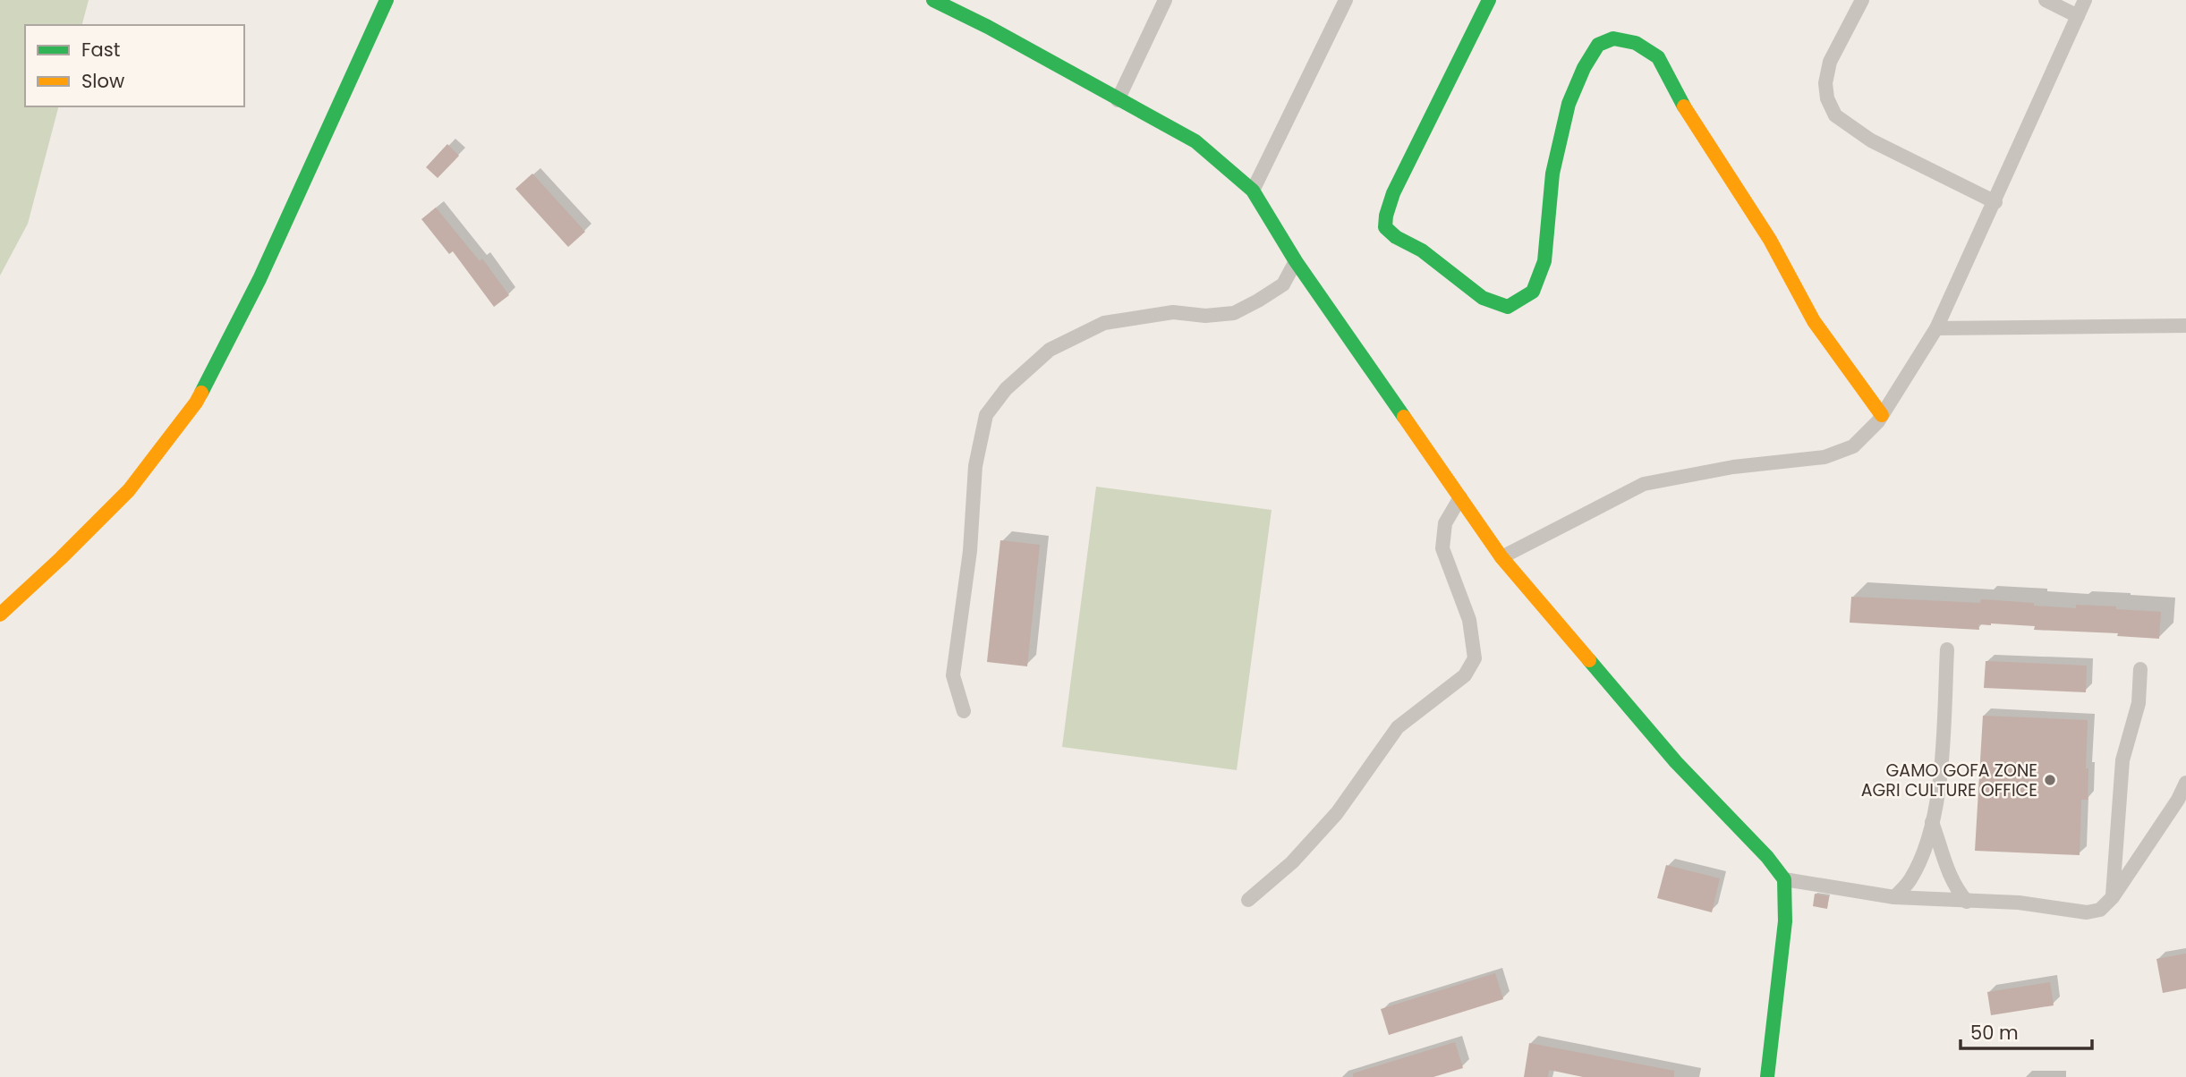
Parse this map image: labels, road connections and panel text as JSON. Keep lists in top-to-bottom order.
{
  "places": ["GAMO GOFA ZONE AGRI CULTURE OFFICE"],
  "legend": ["Fast", "Slow"],
  "scale_bar": "50 m"
}
